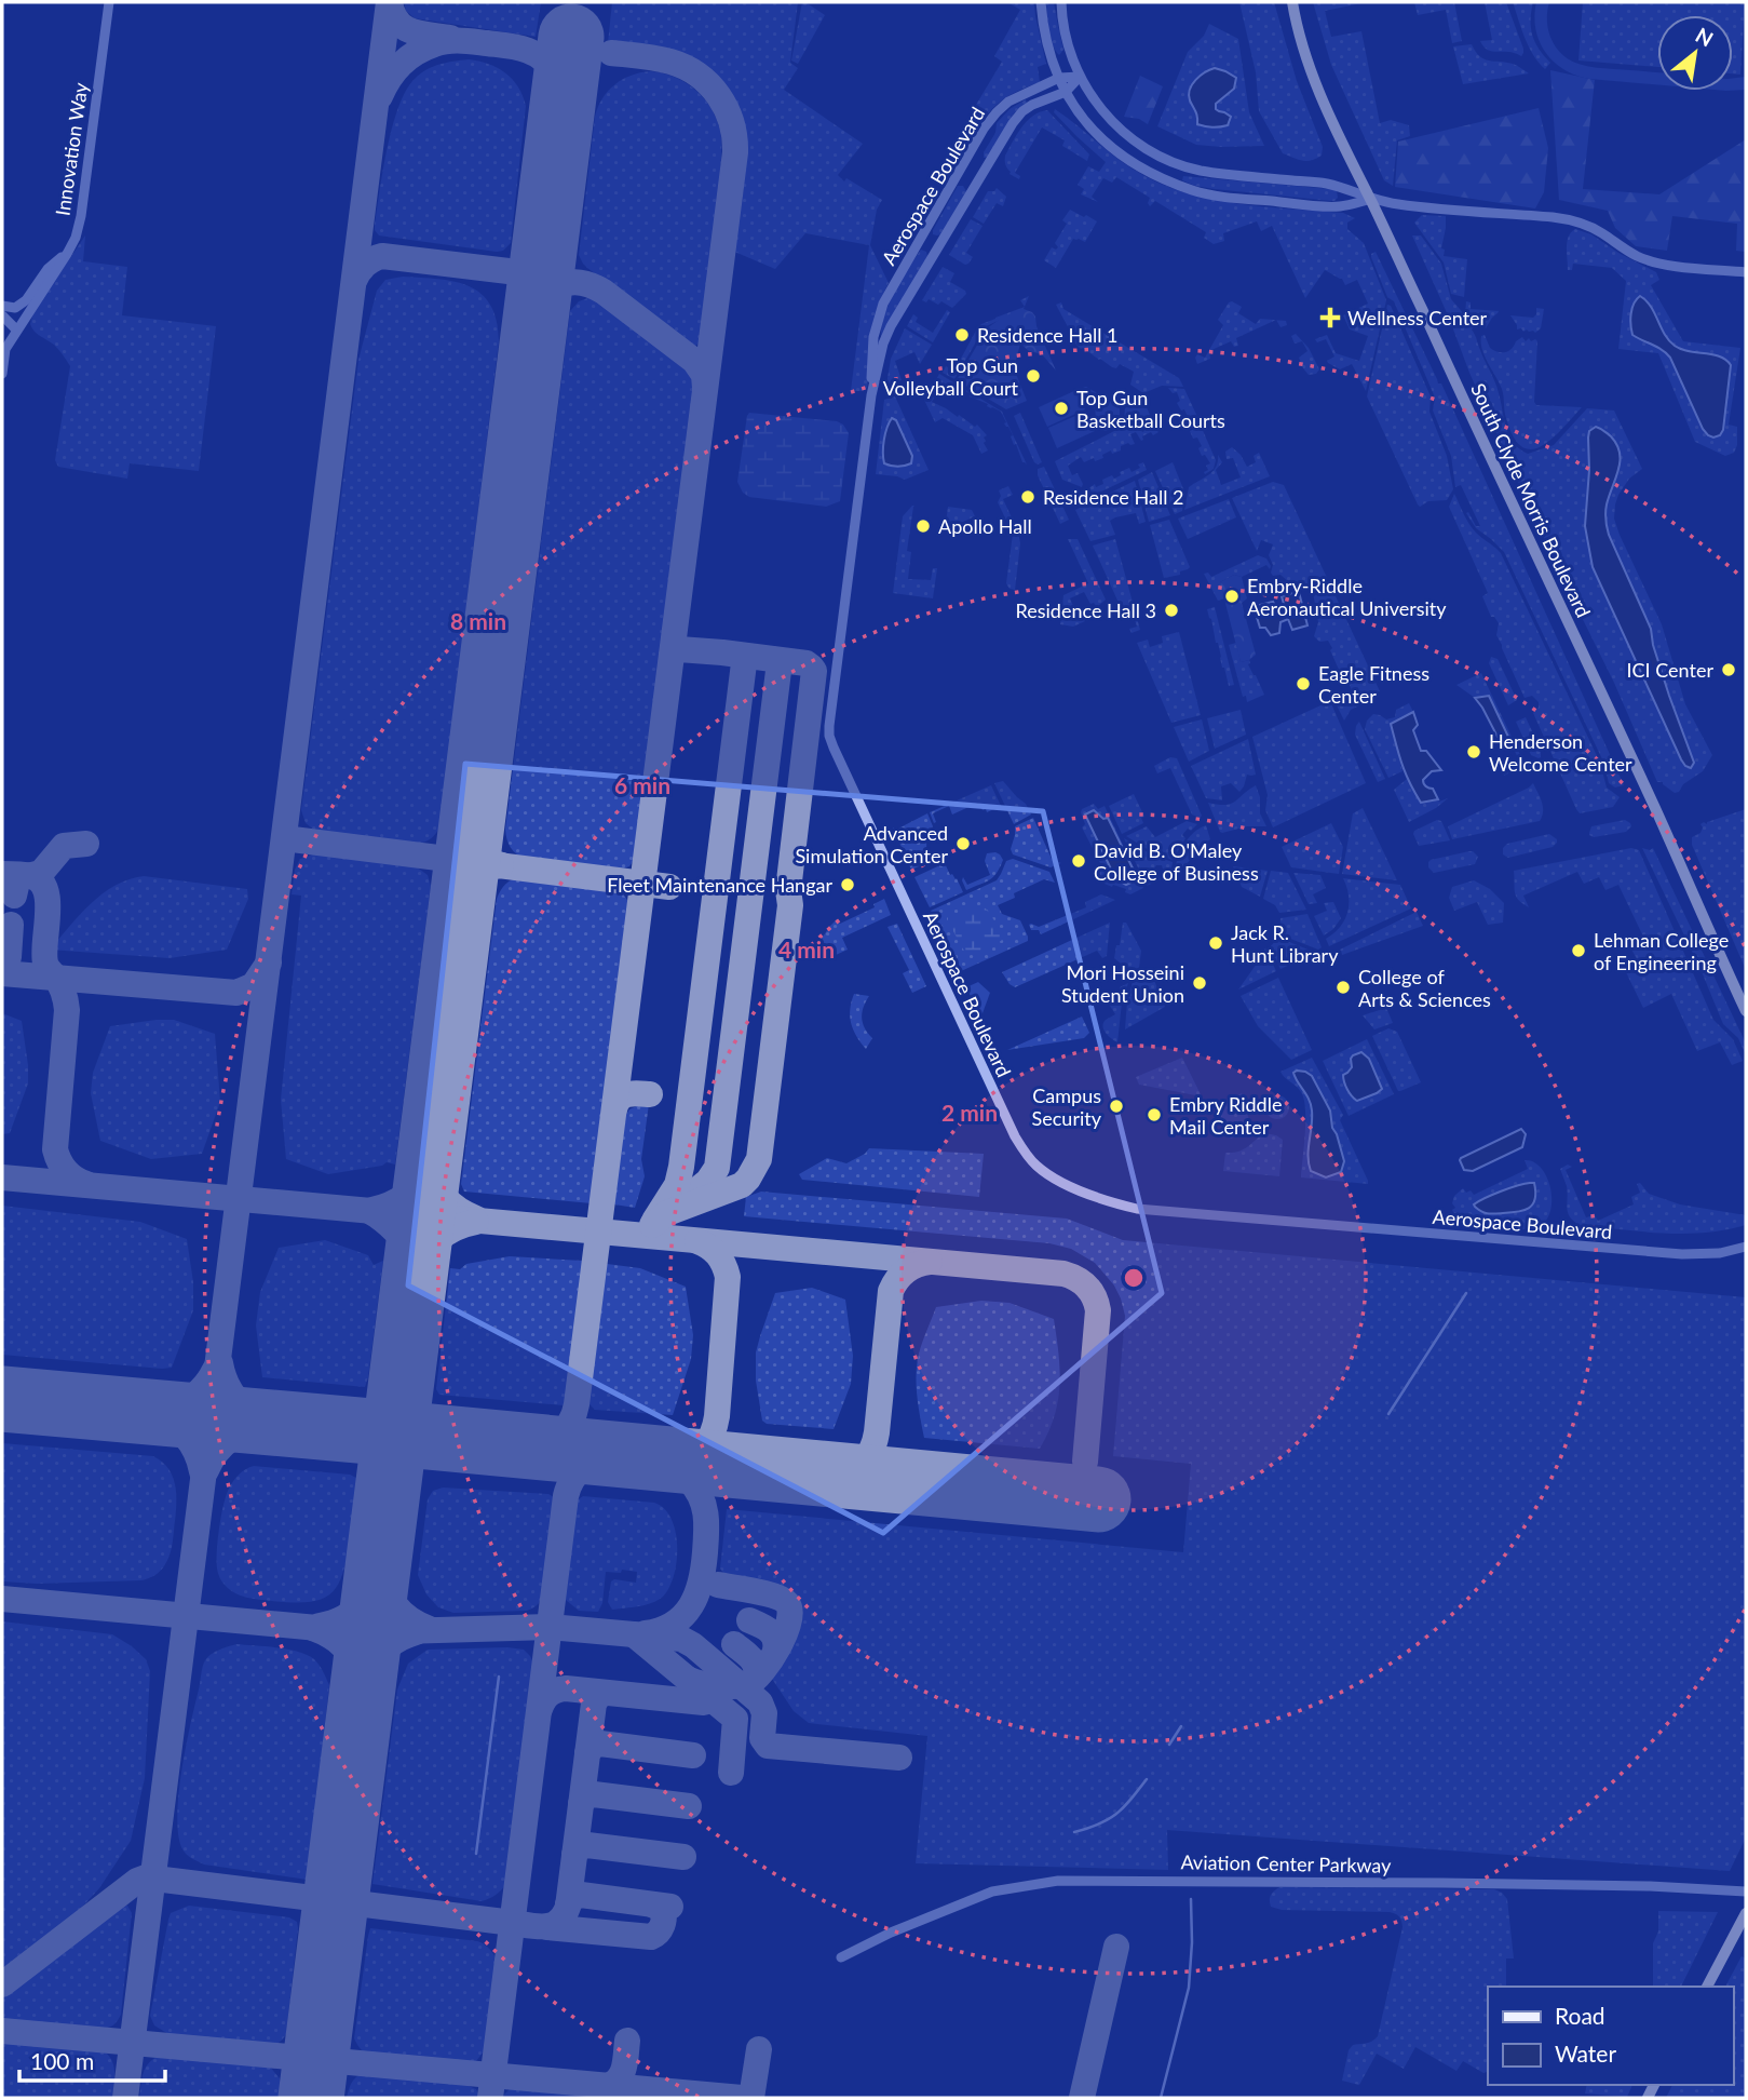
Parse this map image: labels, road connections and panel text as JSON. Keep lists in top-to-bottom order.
{
  "streets": {
    "main road": ["South Clyde Morris Boulevard"],
    "street": ["Innovation Way", "Aerospace Boulevard", "Aviation Center Parkway"]
  },
  "places": {
    "health": ["Wellness Center"],
    "other": [
      "Residence Hall 1",
      "Top Gun Volleyball Court",
      "Top Gun Basketball Courts",
      "Residence Hall 2",
      "Apollo Hall",
      "Embry-Riddle Aeronautical University",
      "Residence Hall 3",
      "ICI Center",
      "Eagle Fitness Center",
      "Henderson Welcome Center",
      "Advanced Simulation Center",
      "David B. O'Maley College of Business",
      "Fleet Maintenance Hangar",
      "Jack R. Hunt Library",
      "Lehman College of Engineering",
      "Mori Hosseini Student Union",
      "College of Arts & Sciences",
      "Campus Security",
      "Embry Riddle Mail Center"
    ]
  },
  "legend": ["Road", "Water"],
  "scale_bar": "100 m",
  "north": "top right",
  "rings": [
    "8 min",
    "6 min",
    "4 min",
    "2 min"
  ]
}
